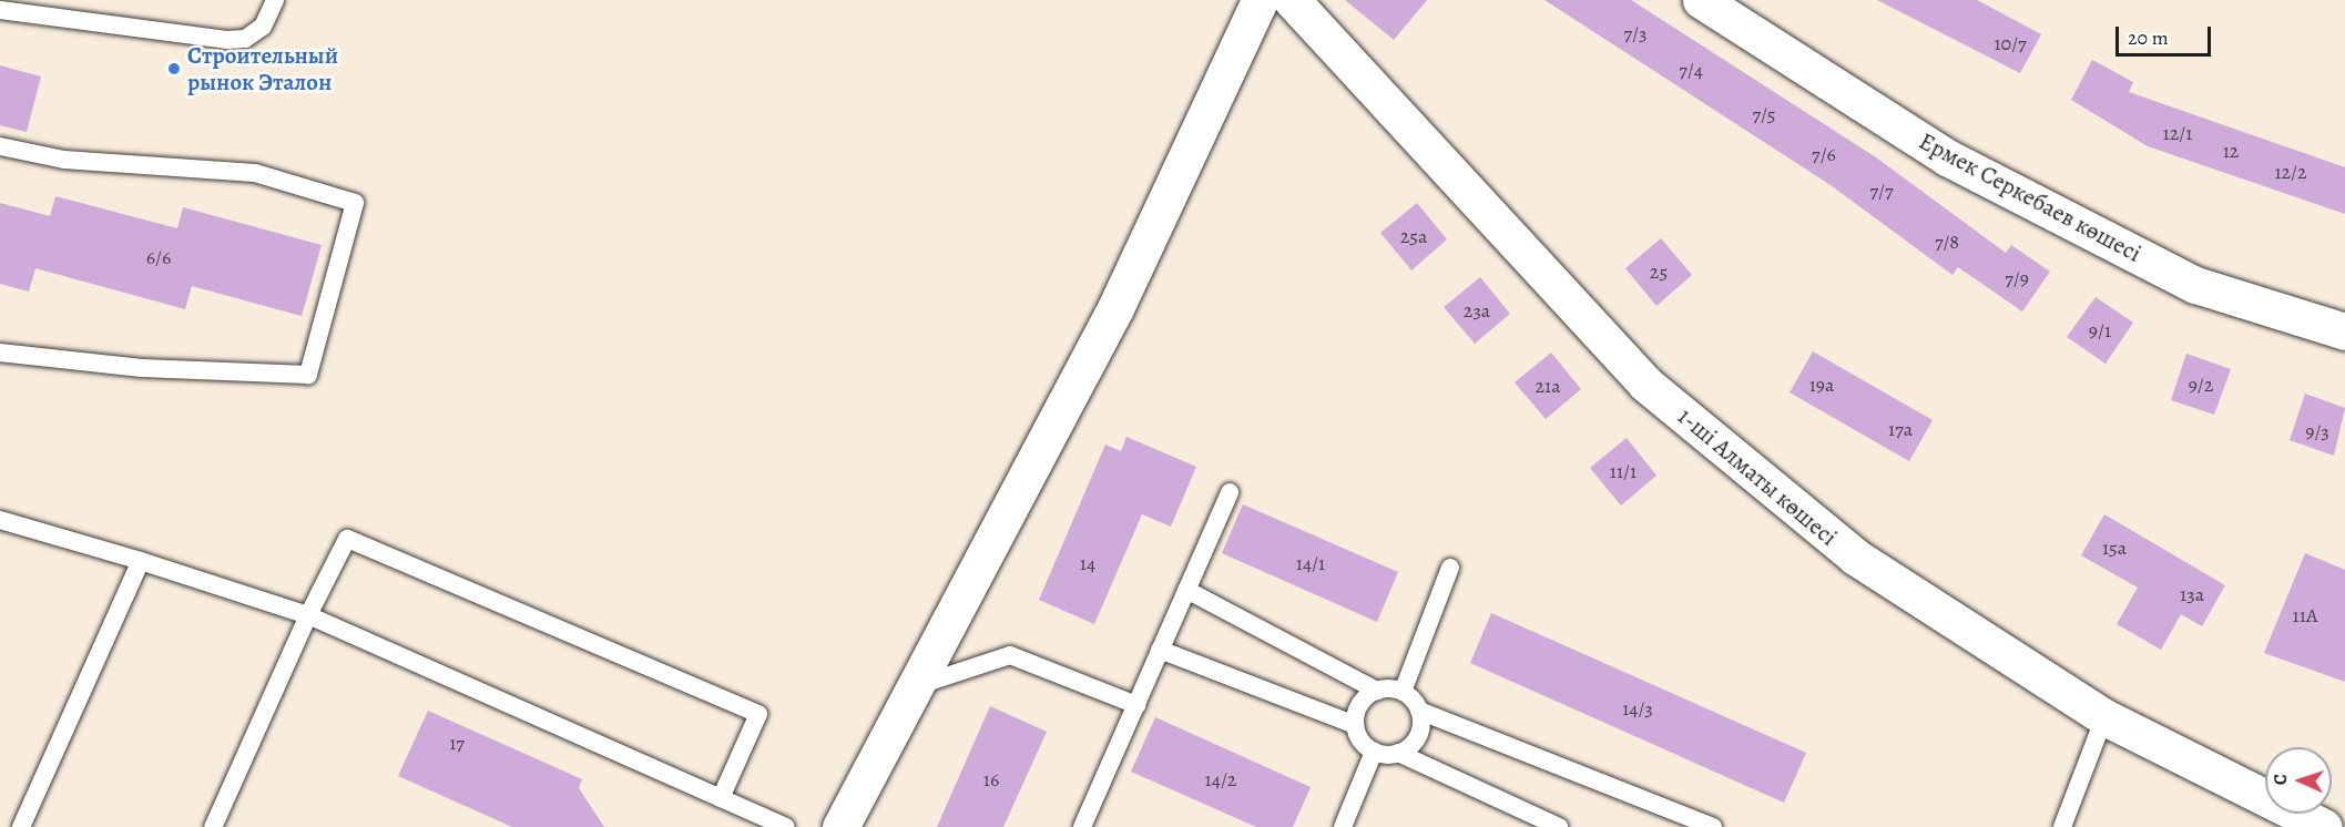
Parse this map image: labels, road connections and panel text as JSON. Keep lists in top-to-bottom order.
{
  "streets": {
    "street": ["Ермек Серкебаев көшесі", "1-ші Алматы көшесі"]
  },
  "places": ["Строительный рынок Эталон"],
  "house_numbers": [
    "7/3",
    "10/7",
    "7/4",
    "7/5",
    "12/1",
    "12",
    "7/6",
    "12/2",
    "7/7",
    "25а",
    "7/8",
    "6/6",
    "25",
    "7/9",
    "23а",
    "9/1",
    "19а",
    "9/2",
    "21а",
    "17а",
    "9/3",
    "11/1",
    "15а",
    "14",
    "14/1",
    "13а",
    "11А",
    "14/3",
    "17",
    "16",
    "14/2"
  ],
  "scale_bar": "20 m",
  "north": "left"
}
